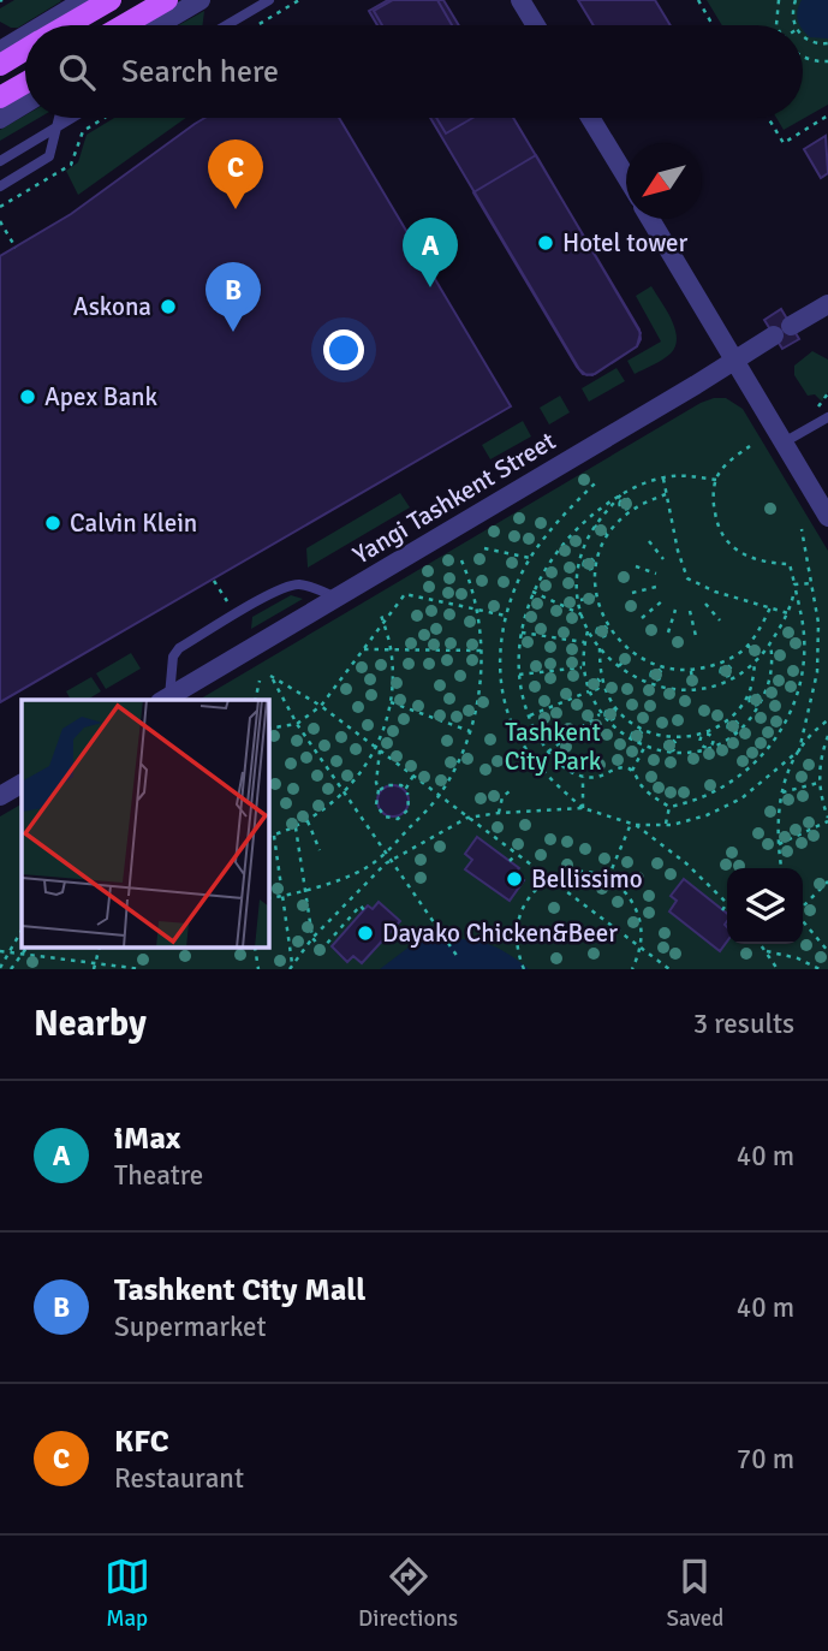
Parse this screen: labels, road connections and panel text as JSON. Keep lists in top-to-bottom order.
{
  "streets": {
    "street": ["Yangi Tashkent Street"]
  },
  "parks": ["Tashkent City Park"],
  "places": [
    "Hotel tower",
    "Askona",
    "Apex Bank",
    "Calvin Klein",
    "Bellissimo",
    "Dayako Chicken&Beer"
  ],
  "north": "bottom left",
  "page": {
    "search": "Search here",
    "pins": ["C", "A", "B"],
    "heading": ["Nearby", "3 results"],
    "list": [
      {
        "mark": "A",
        "name": "iMax",
        "note": "Theatre",
        "value": "40 m"
      },
      {
        "mark": "B",
        "name": "Tashkent City Mall",
        "note": "Supermarket",
        "value": "40 m"
      },
      {
        "mark": "C",
        "name": "KFC",
        "note": "Restaurant",
        "value": "70 m"
      }
    ],
    "nav": ["Map", "Directions", "Saved"]
  }
}
